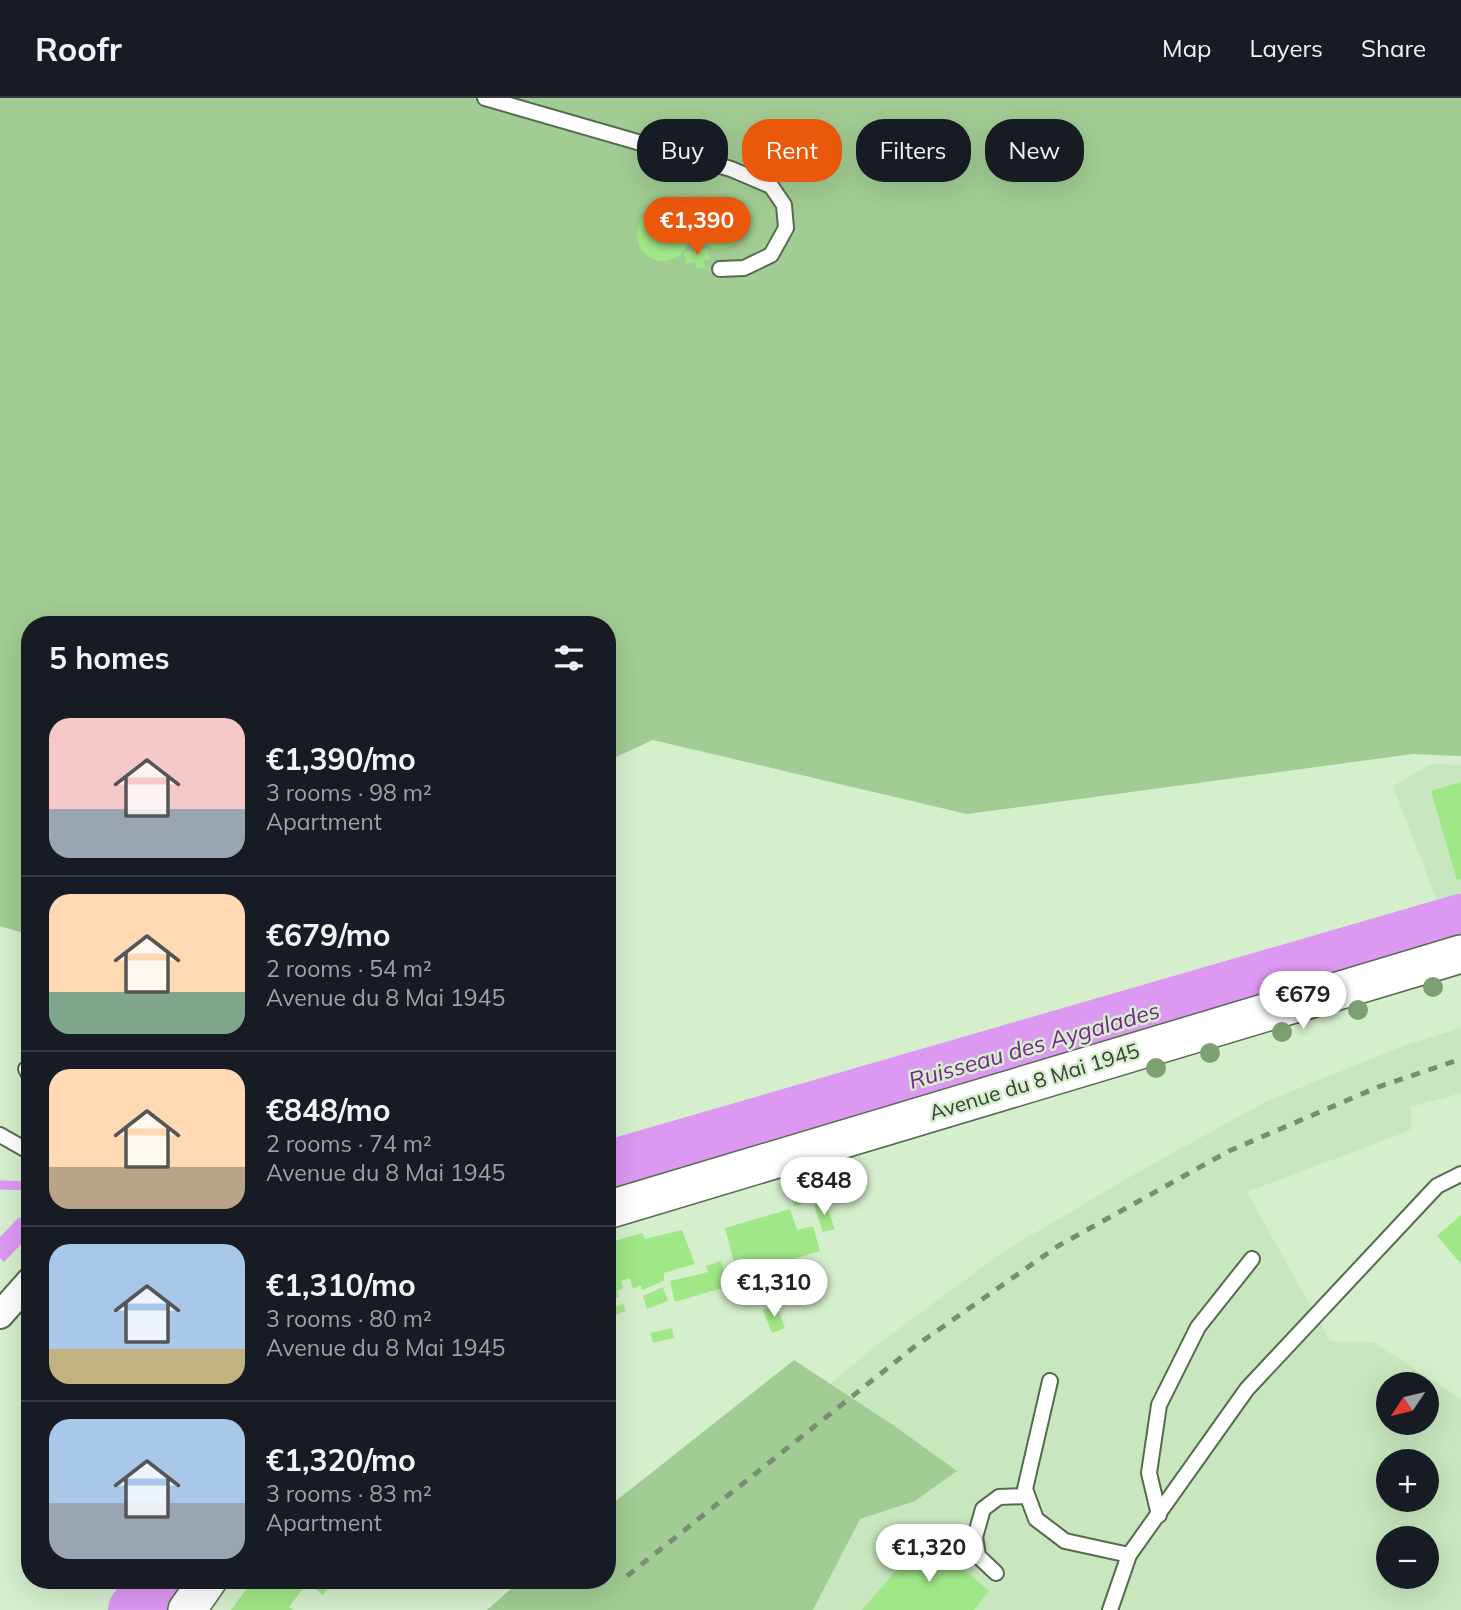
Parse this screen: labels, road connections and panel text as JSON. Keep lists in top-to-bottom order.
{
  "streets": {
    "main road": ["Avenue du 8 Mai 1945"]
  },
  "water": ["Ruisseau des Aygalades"],
  "north": "bottom left",
  "page": {
    "header": "Roofr",
    "nav": ["Map", "Layers", "Share"],
    "chip": [
      "Buy",
      "Rent",
      "Filters",
      "New"
    ],
    "price": [
      "€1,390",
      "€679",
      "€848",
      "€1,310",
      "€1,320"
    ],
    "heading": "5 homes",
    "list": [
      {
        "name": "€1,390/mo",
        "note": "3 rooms · 98 m² · Apartment"
      },
      {
        "name": "€679/mo",
        "note": "2 rooms · 54 m² · Avenue du 8 Mai 1945"
      },
      {
        "name": "€848/mo",
        "note": "2 rooms · 74 m² · Avenue du 8 Mai 1945"
      },
      {
        "name": "€1,310/mo",
        "note": "3 rooms · 80 m² · Avenue du 8 Mai 1945"
      },
      {
        "name": "€1,320/mo",
        "note": "3 rooms · 83 m² · Apartment"
      }
    ],
    "map_buttons": ["+", "−"]
  }
}
